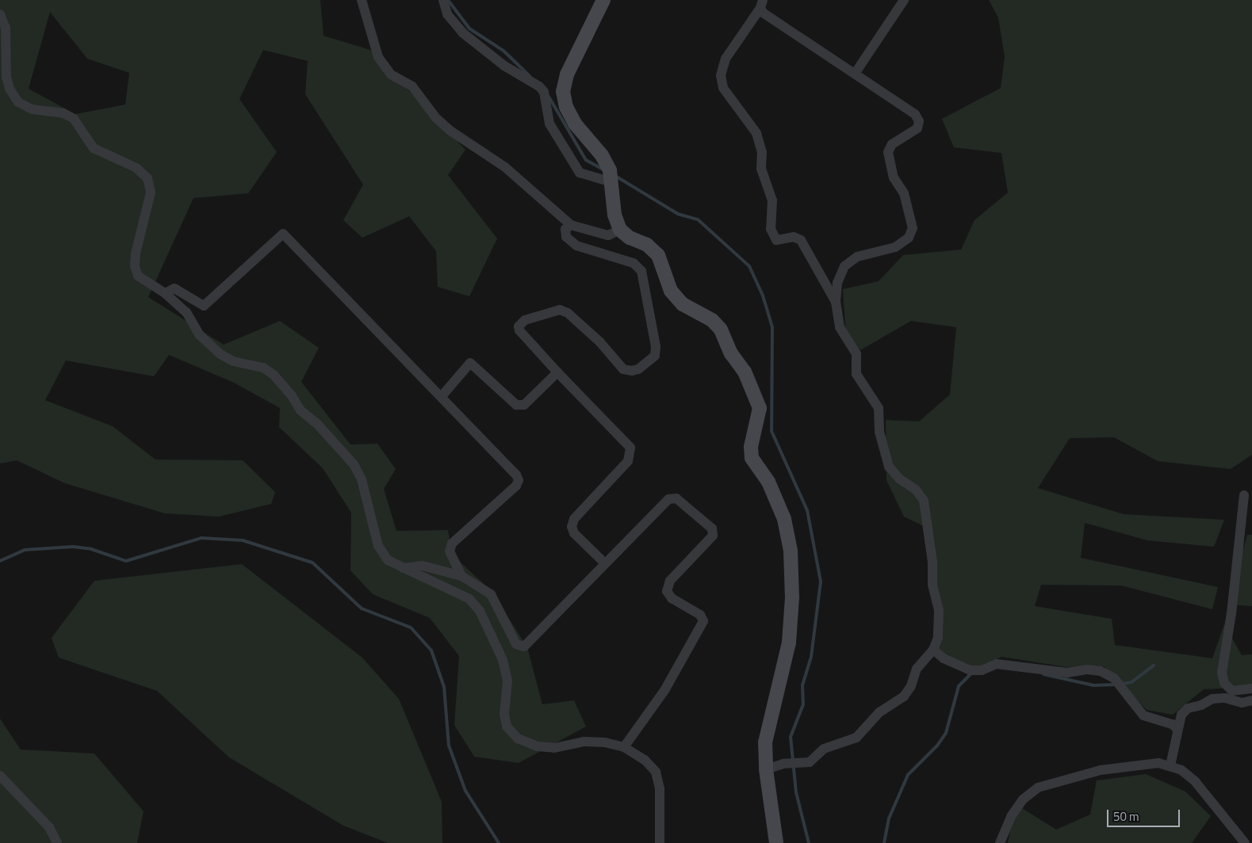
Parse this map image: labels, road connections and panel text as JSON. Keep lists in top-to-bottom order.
{
  "scale_bar": "50 m"
}
